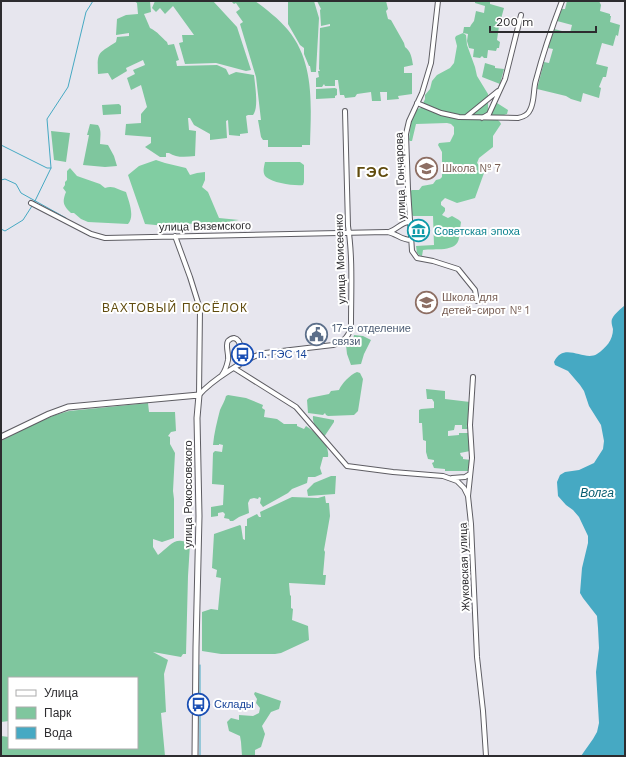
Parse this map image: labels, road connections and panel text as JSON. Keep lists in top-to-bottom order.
{
  "streets": {
    "street": [
      "улица Гончарова",
      "улица Вяземского",
      "улица Моисеенко",
      "улица Рокоссовского",
      "Жуковская улица"
    ]
  },
  "crossings": [
    ["улица Вяземского", "улица Моисеенко"],
    ["улица Вяземского", "улица Рокоссовского"],
    ["улица Моисеенко", "улица Рокоссовского"]
  ],
  "districts": ["ГЭС", "ВАХТОВЫЙ ПОСЁЛОК"],
  "water": ["Волга"],
  "places": {
    "school or university": ["Школа № 7", "Школа для детей-сирот № 1"],
    "museum": ["Советская эпоха"],
    "public building": ["17-е отделение связи"],
    "bus stop": ["п. ГЭС 14", "Склады"]
  },
  "legend": ["Улица", "Парк", "Вода"],
  "scale_bar": "200 m"
}
